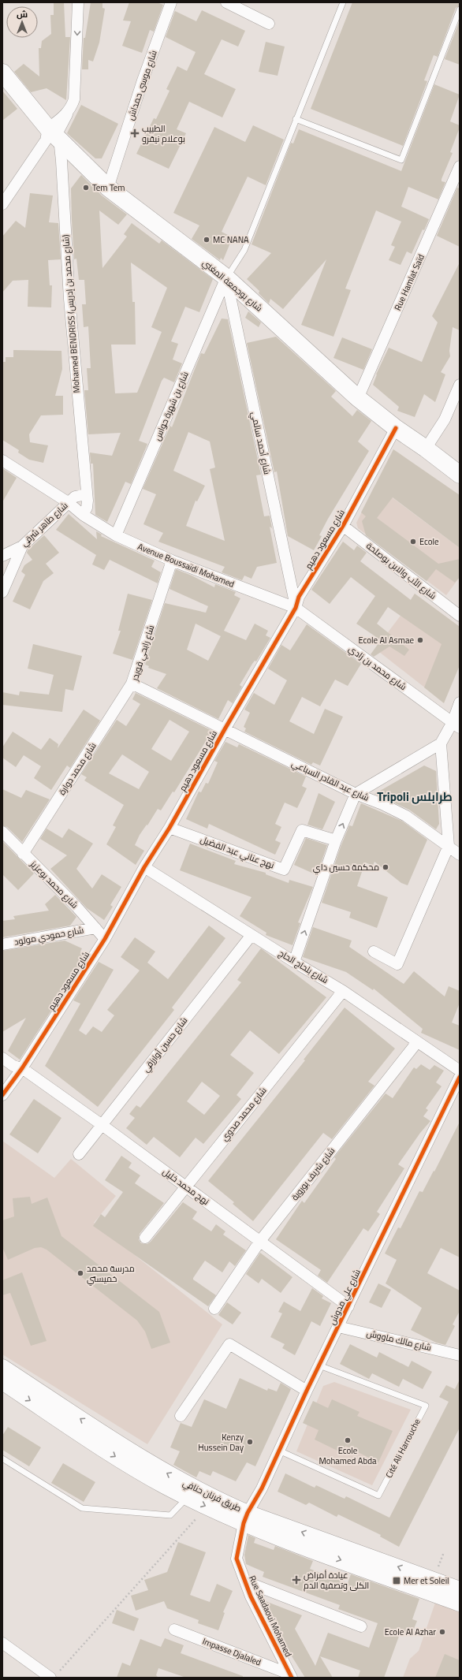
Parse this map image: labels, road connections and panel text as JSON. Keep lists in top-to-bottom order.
{
  "streets": {
    "main road": ["شارع بوجمعة المغني", "طريق فرنان حنافي"],
    "street": [
      "شارع موسى حمداش",
      "Rue Hamlat Saïd",
      "Mohamed BENDRISS (شارع محمد بن إدريس)",
      "شارع بن شهرة حواس",
      "شارع أحمد سالمي",
      "شارع طاهر شرقي",
      "شارع مسعود دهيم",
      "Avenue Boussaïdi Mohamed",
      "شارع الأب والابن بوصلحة",
      "شاع رابحي قويدر",
      "شارع محمد بن زادي",
      "شارع محمد دوارة",
      "شارع عبد القادر السباعي",
      "نهج عناني عبد الفضيل",
      "شارع محمد بوعزيز",
      "شارع حمودي مولود",
      "شارع بلحاج الحاج",
      "شارع حسين أوارزقي",
      "شارع محمد صدوي",
      "شارع شريف بوروية",
      "نهج محمد خليل",
      "شارع علي مدوش",
      "شارع مالك ماووش",
      "Rue Saadaoui Mohamed",
      "Impasse Djalaled"
    ],
    "lane": ["Cité Ali Harrouche"]
  },
  "crossings": [
    ["شارع موسى حمداش", "شارع بوجمعة المغني"],
    ["Rue Hamlat Saïd", "شارع بوجمعة المغني"],
    ["شارع بوجمعة المغني", "Mohamed BENDRISS (شارع محمد بن إدريس)"],
    ["شارع بوجمعة المغني", "شارع بن شهرة حواس"],
    ["شارع بوجمعة المغني", "شارع أحمد سالمي"],
    ["شارع بوجمعة المغني", "شارع مسعود دهيم"],
    ["Mohamed BENDRISS (شارع محمد بن إدريس)", "شارع طاهر شرقي"],
    ["Mohamed BENDRISS (شارع محمد بن إدريس)", "Avenue Boussaïdi Mohamed"],
    ["شارع بن شهرة حواس", "شارع أحمد سالمي"],
    ["شارع بن شهرة حواس", "Avenue Boussaïdi Mohamed"],
    ["شارع أحمد سالمي", "شارع مسعود دهيم"],
    ["شارع أحمد سالمي", "Avenue Boussaïdi Mohamed"],
    ["شارع أحمد سالمي", "شارع محمد بن زادي"],
    ["شارع طاهر شرقي", "Avenue Boussaïdi Mohamed"],
    ["شارع مسعود دهيم", "Avenue Boussaïdi Mohamed"],
    ["شارع مسعود دهيم", "شارع الأب والابن بوصلحة"],
    ["شارع مسعود دهيم", "شاع رابحي قويدر"],
    ["شارع مسعود دهيم", "شارع محمد بن زادي"],
    ["شارع مسعود دهيم", "شارع عبد القادر السباعي"],
    ["شارع مسعود دهيم", "نهج عناني عبد الفضيل"],
    ["شارع مسعود دهيم", "شارع محمد بوعزيز"],
    ["شارع مسعود دهيم", "شارع بلحاج الحاج"],
    ["شارع مسعود دهيم", "نهج محمد خليل"],
    ["Avenue Boussaïdi Mohamed", "شاع رابحي قويدر"],
    ["Avenue Boussaïdi Mohamed", "شارع محمد بن زادي"],
    ["شاع رابحي قويدر", "شارع محمد دوارة"],
    ["شاع رابحي قويدر", "شارع عبد القادر السباعي"],
    ["شارع محمد دوارة", "شارع محمد بوعزيز"],
    ["شارع محمد بوعزيز", "شارع حمودي مولود"],
    ["شارع بلحاج الحاج", "شارع حسين أوارزقي"],
    ["شارع بلحاج الحاج", "شارع محمد صدوي"],
    ["شارع بلحاج الحاج", "شارع شريف بوروية"],
    ["شارع حسين أوارزقي", "نهج محمد خليل"],
    ["شارع محمد صدوي", "نهج محمد خليل"],
    ["شارع شريف بوروية", "نهج محمد خليل"],
    ["نهج محمد خليل", "شارع علي مدوش"],
    ["شارع علي مدوش", "شارع مالك ماووش"],
    ["شارع علي مدوش", "Cité Ali Harrouche"],
    ["شارع علي مدوش", "طريق فرنان حنافي"],
    ["شارع علي مدوش", "Rue Saadaoui Mohamed"],
    ["طريق فرنان حنافي", "Rue Saadaoui Mohamed"],
    ["Rue Saadaoui Mohamed", "Impasse Djalaled"]
  ],
  "districts": ["Tripoli طرابلس"],
  "places": {
    "health": ["الطبيب بوعلام نيقرو", "عيادة أمراض الكلى وتصفية الدم"],
    "other": [
      "Tem Tem",
      "MC NANA",
      "Ecole",
      "Ecole Al Asmae",
      "محكمة حسين داي",
      "مدرسة محمد خميستي",
      "Ecole Mohamed Abda",
      "Kenzy Hussein Day",
      "Ecole Al Azhar"
    ],
    "transit": ["Mer et Soleil"]
  },
  "north": "top"
}
